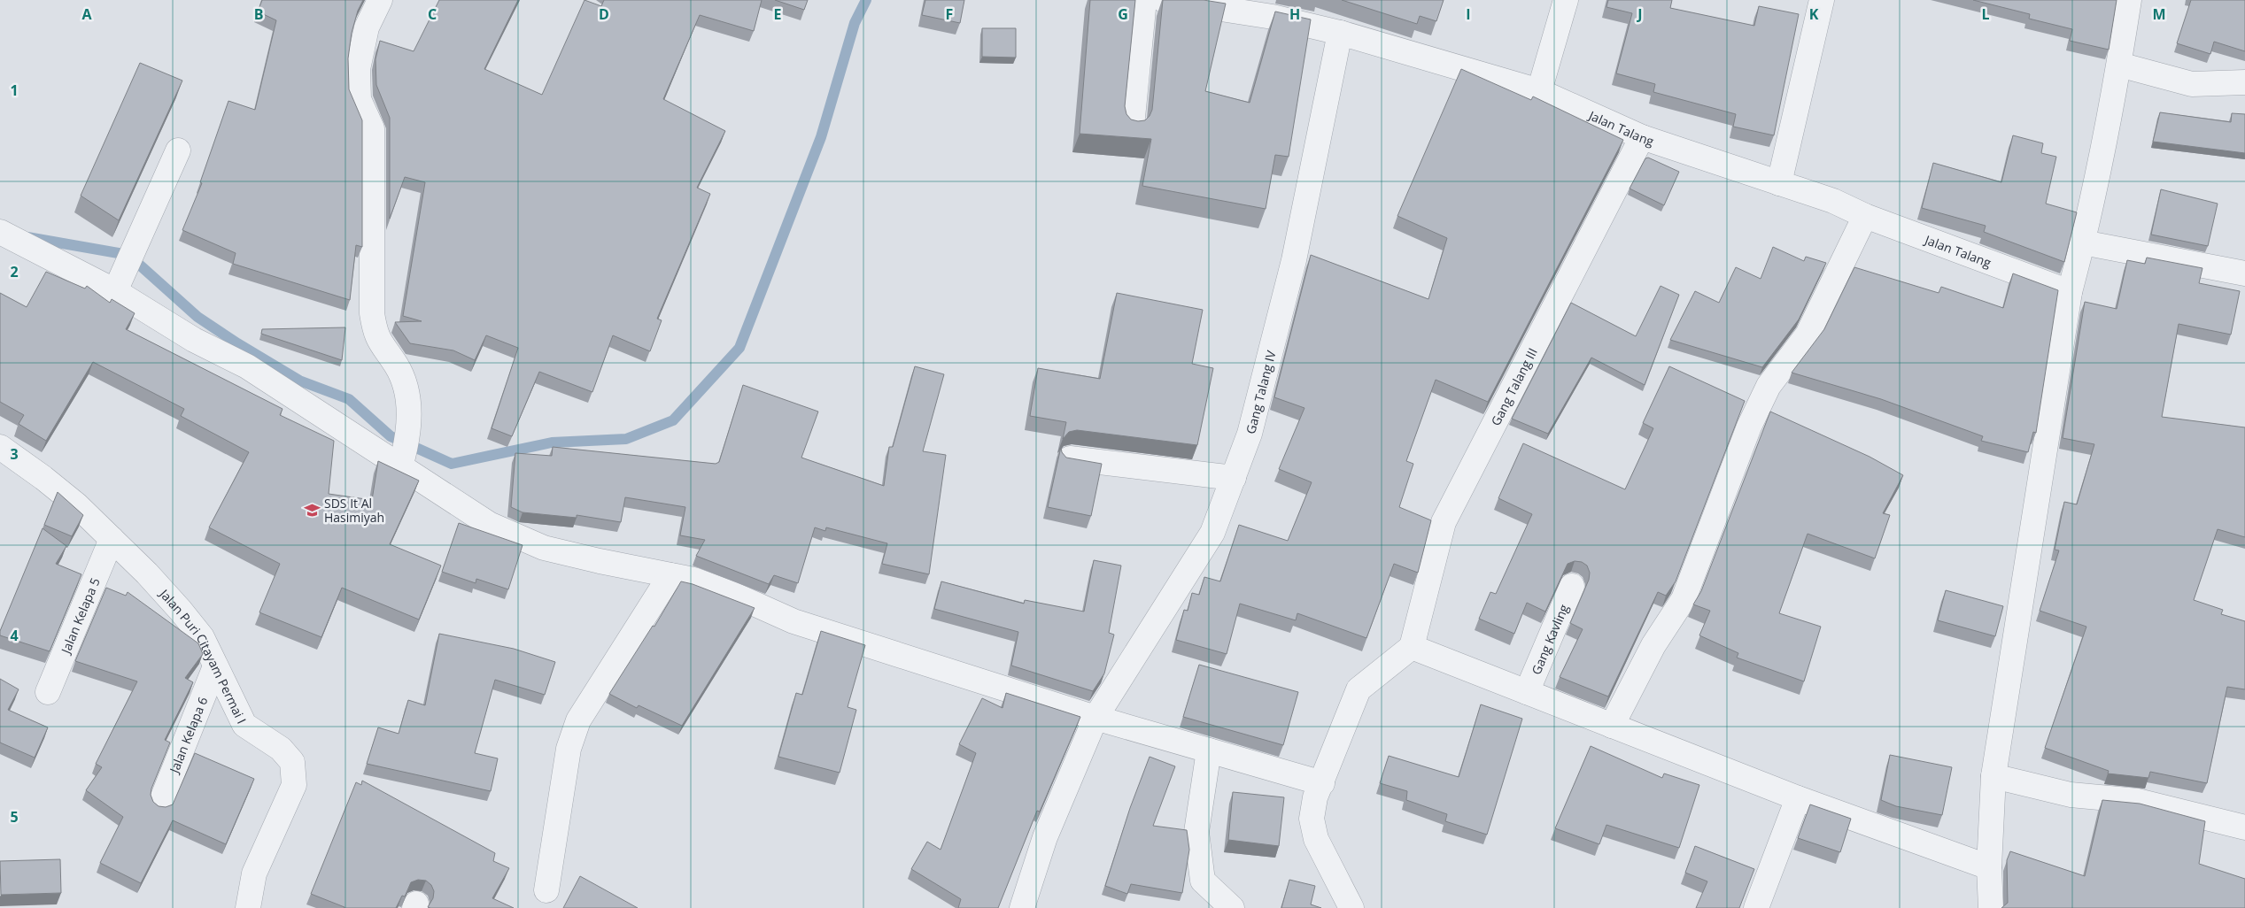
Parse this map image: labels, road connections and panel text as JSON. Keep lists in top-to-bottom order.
{
  "streets": {
    "street": [
      "Jalan Talang",
      "Gang Talang III",
      "Gang Talang IV",
      "Jalan Kelapa 5",
      "Gang Kavling",
      "Jalan Puri Citayam Permai I",
      "Jalan Kelapa 6"
    ]
  },
  "crossings": [
    ["Jalan Talang", "Gang Talang III"],
    ["Jalan Talang", "Gang Talang IV"],
    ["Jalan Kelapa 5", "Jalan Puri Citayam Permai I"],
    ["Jalan Puri Citayam Permai I", "Jalan Kelapa 6"]
  ],
  "places": {
    "school or university": ["SDS It Al Hasimiyah"]
  },
  "grid": {
    "columns": [
      "A",
      "B",
      "C",
      "D",
      "E",
      "F",
      "G",
      "H",
      "I",
      "J",
      "K",
      "L",
      "M"
    ],
    "rows": [
      "1",
      "2",
      "3",
      "4",
      "5"
    ]
  }
}
